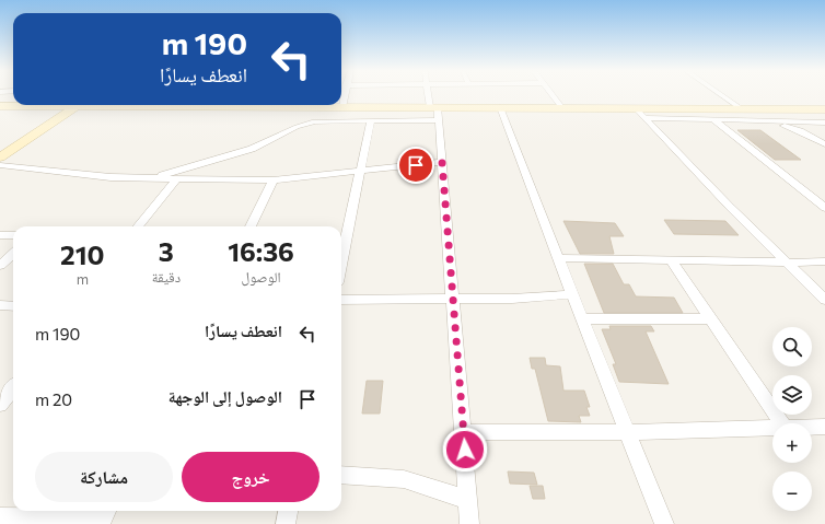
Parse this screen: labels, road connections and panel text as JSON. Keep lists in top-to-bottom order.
{
  "page": {
    "turn": ["190 m", "انعطف يسارًا"],
    "eta": [
      "16:36",
      "الوصول",
      "3",
      "دقيقة",
      "210",
      "m"
    ],
    "list": [
      {
        "name": "انعطف يسارًا",
        "value": "190 m"
      },
      {
        "name": "الوصول إلى الوجهة",
        "value": "20 m"
      }
    ],
    "map_buttons": ["+", "−"],
    "buttons": ["خروج", "مشاركة"]
  }
}
